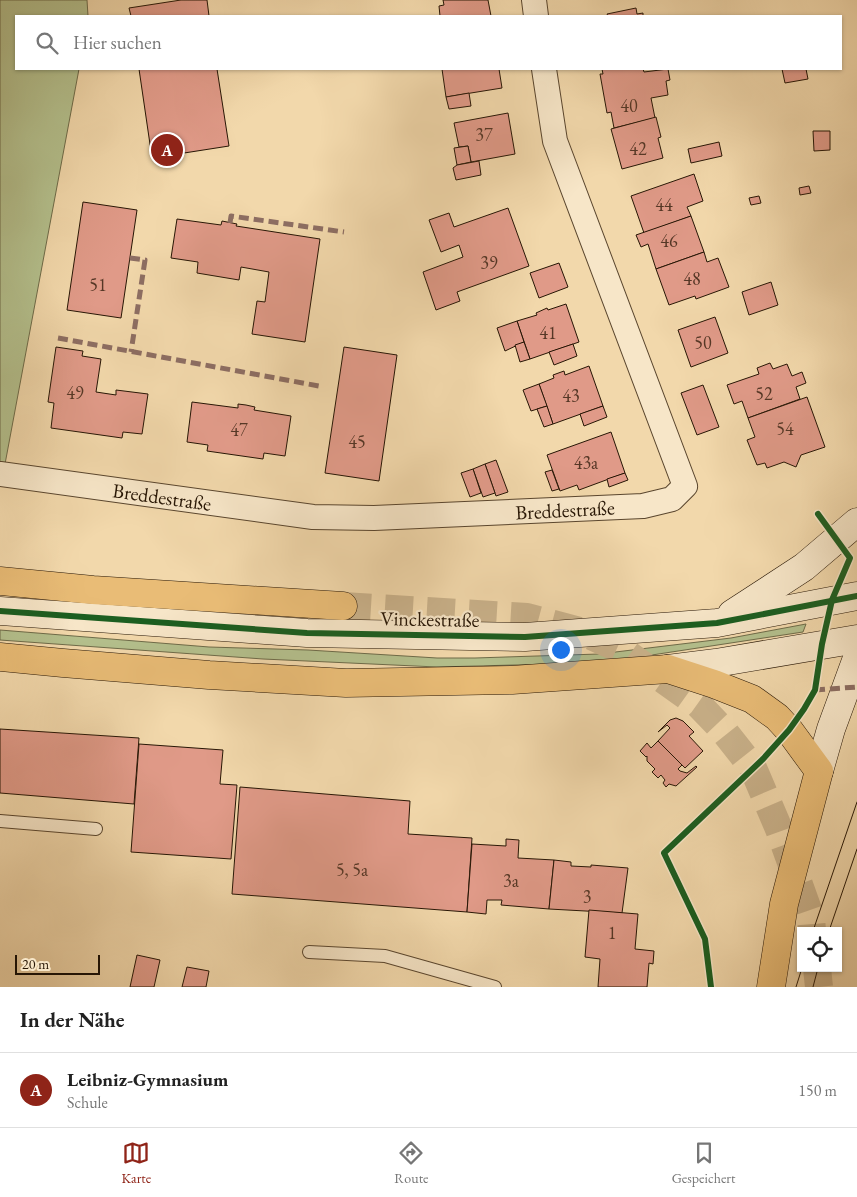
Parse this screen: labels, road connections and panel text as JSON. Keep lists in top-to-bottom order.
{
  "streets": {
    "main road": ["Vinckestraße"],
    "street": ["Breddestraße"]
  },
  "house_numbers": [
    "40",
    "37",
    "42",
    "44",
    "46",
    "39",
    "48",
    "51",
    "41",
    "50",
    "49",
    "52",
    "43",
    "54",
    "47",
    "45",
    "43a",
    "5, 5a",
    "3a",
    "3",
    "1"
  ],
  "scale_bar": "20 m",
  "page": {
    "search": "Hier suchen",
    "pins": "A",
    "scale": "20 m",
    "heading": "In der Nähe",
    "list": [
      {
        "mark": "A",
        "name": "Leibniz-Gymnasium",
        "note": "Schule",
        "value": "150 m"
      }
    ],
    "nav": ["Karte", "Route", "Gespeichert"]
  }
}
